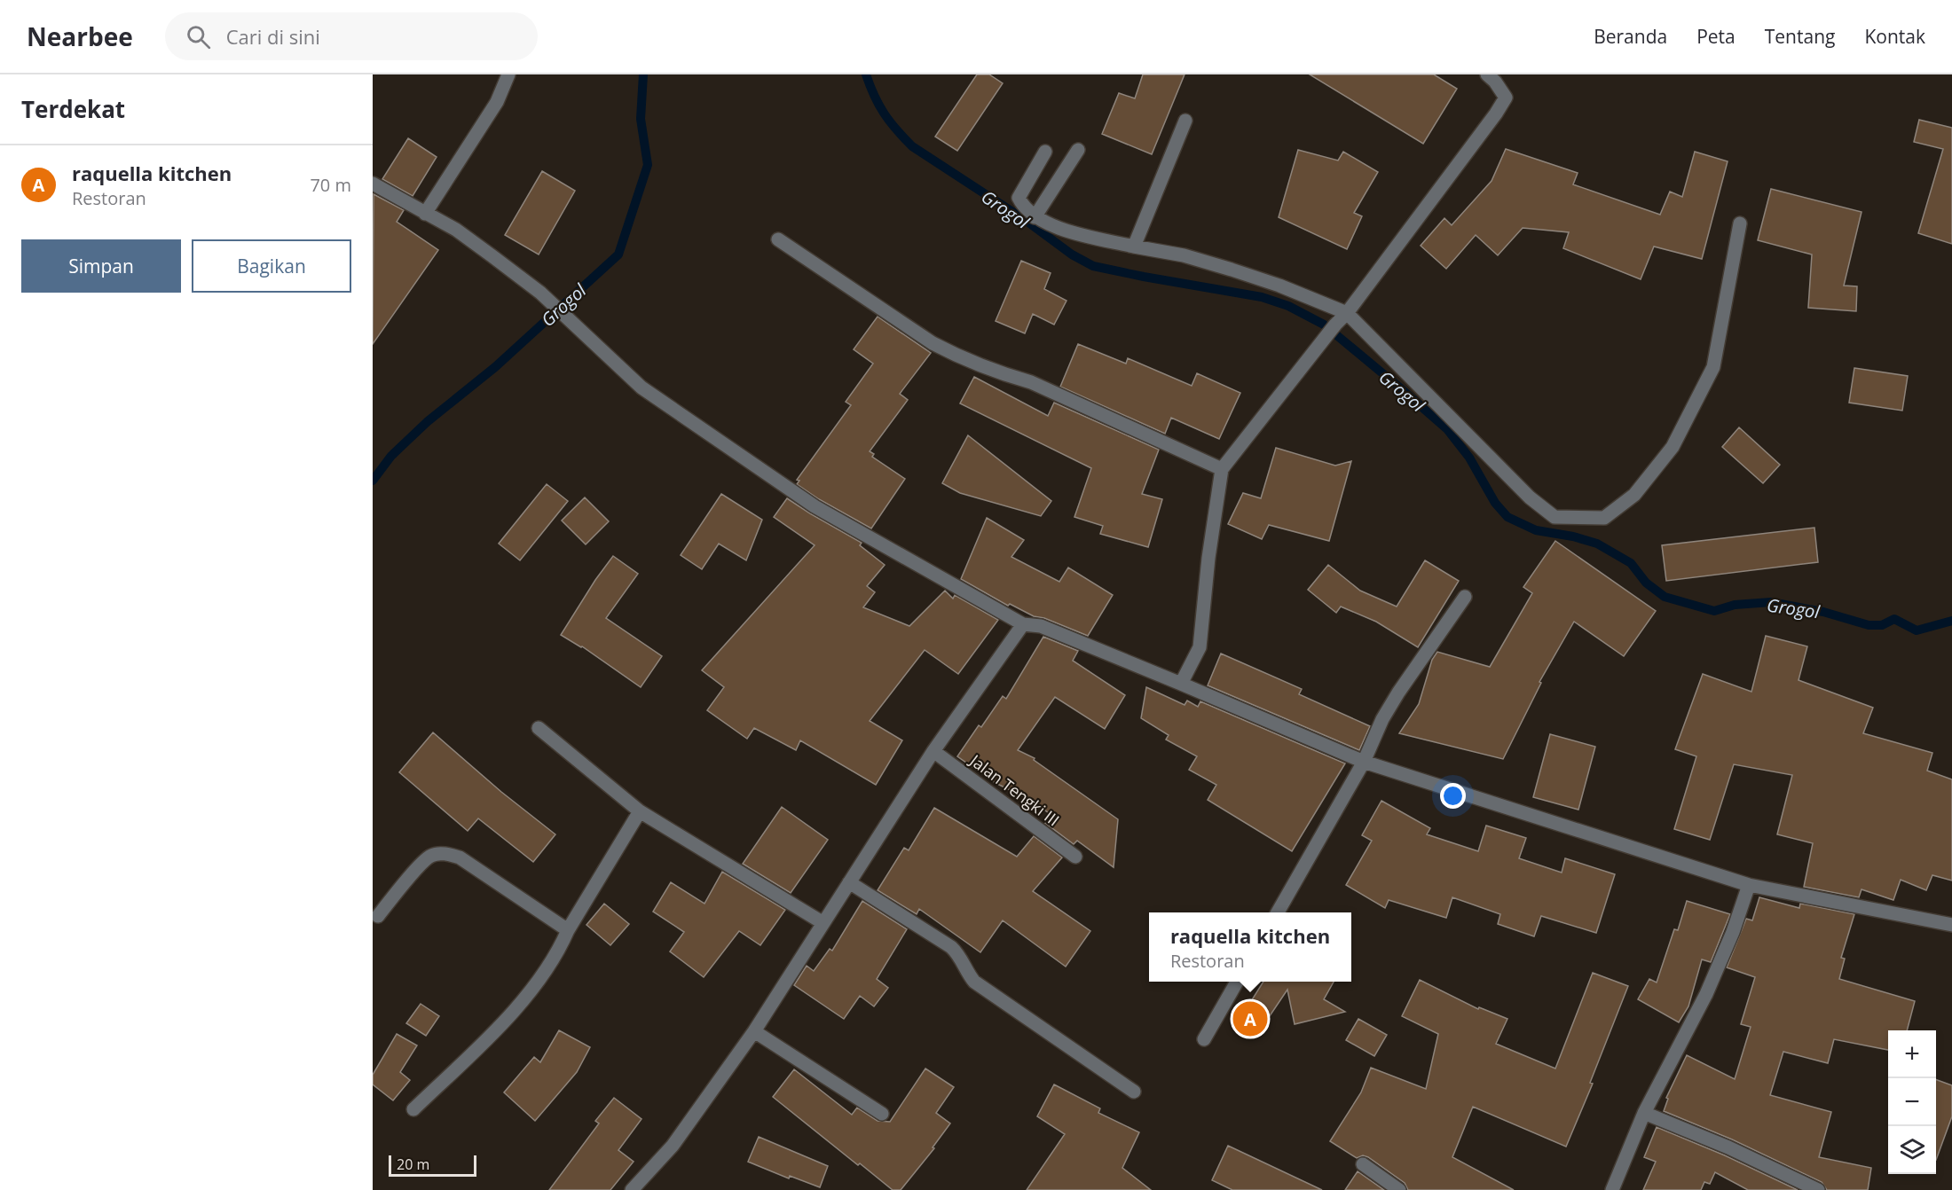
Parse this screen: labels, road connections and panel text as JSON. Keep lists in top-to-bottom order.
{
  "streets": {
    "street": ["Jalan Tengki III"]
  },
  "water": ["Grogol"],
  "scale_bar": "20 m",
  "page": {
    "header": "Nearbee",
    "search": "Cari di sini",
    "nav": [
      "Beranda",
      "Peta",
      "Tentang",
      "Kontak"
    ],
    "heading": "Terdekat",
    "list": [
      {
        "mark": "A",
        "name": "raquella kitchen",
        "note": "Restoran",
        "value": "70 m"
      }
    ],
    "buttons": ["Simpan", "Bagikan"],
    "popup": ["raquella kitchen", "Restoran"],
    "pins": "A",
    "map_buttons": ["+", "−"],
    "scale": "20 m"
  }
}
